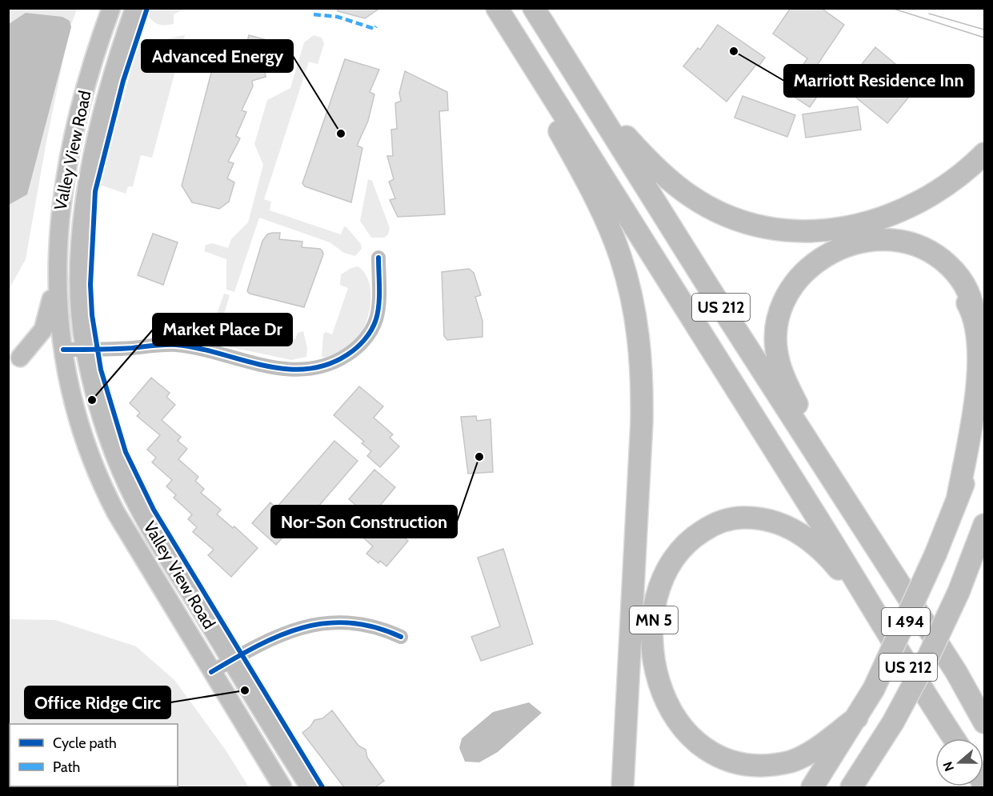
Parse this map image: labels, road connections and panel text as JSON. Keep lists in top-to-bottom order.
{
  "streets": {
    "highway": ["US 212", "MN 5", "I 494"],
    "main road": ["Valley View Road"]
  },
  "crossings": [
    ["US 212", "MN 5"],
    ["MN 5", "I 494"]
  ],
  "places": [
    "Marriott Residence Inn",
    "Advanced Energy",
    "Market Place Dr",
    "Nor-Son Construction",
    "Office Ridge Circ"
  ],
  "legend": ["Cycle path", "Path"],
  "north": "left"
}
